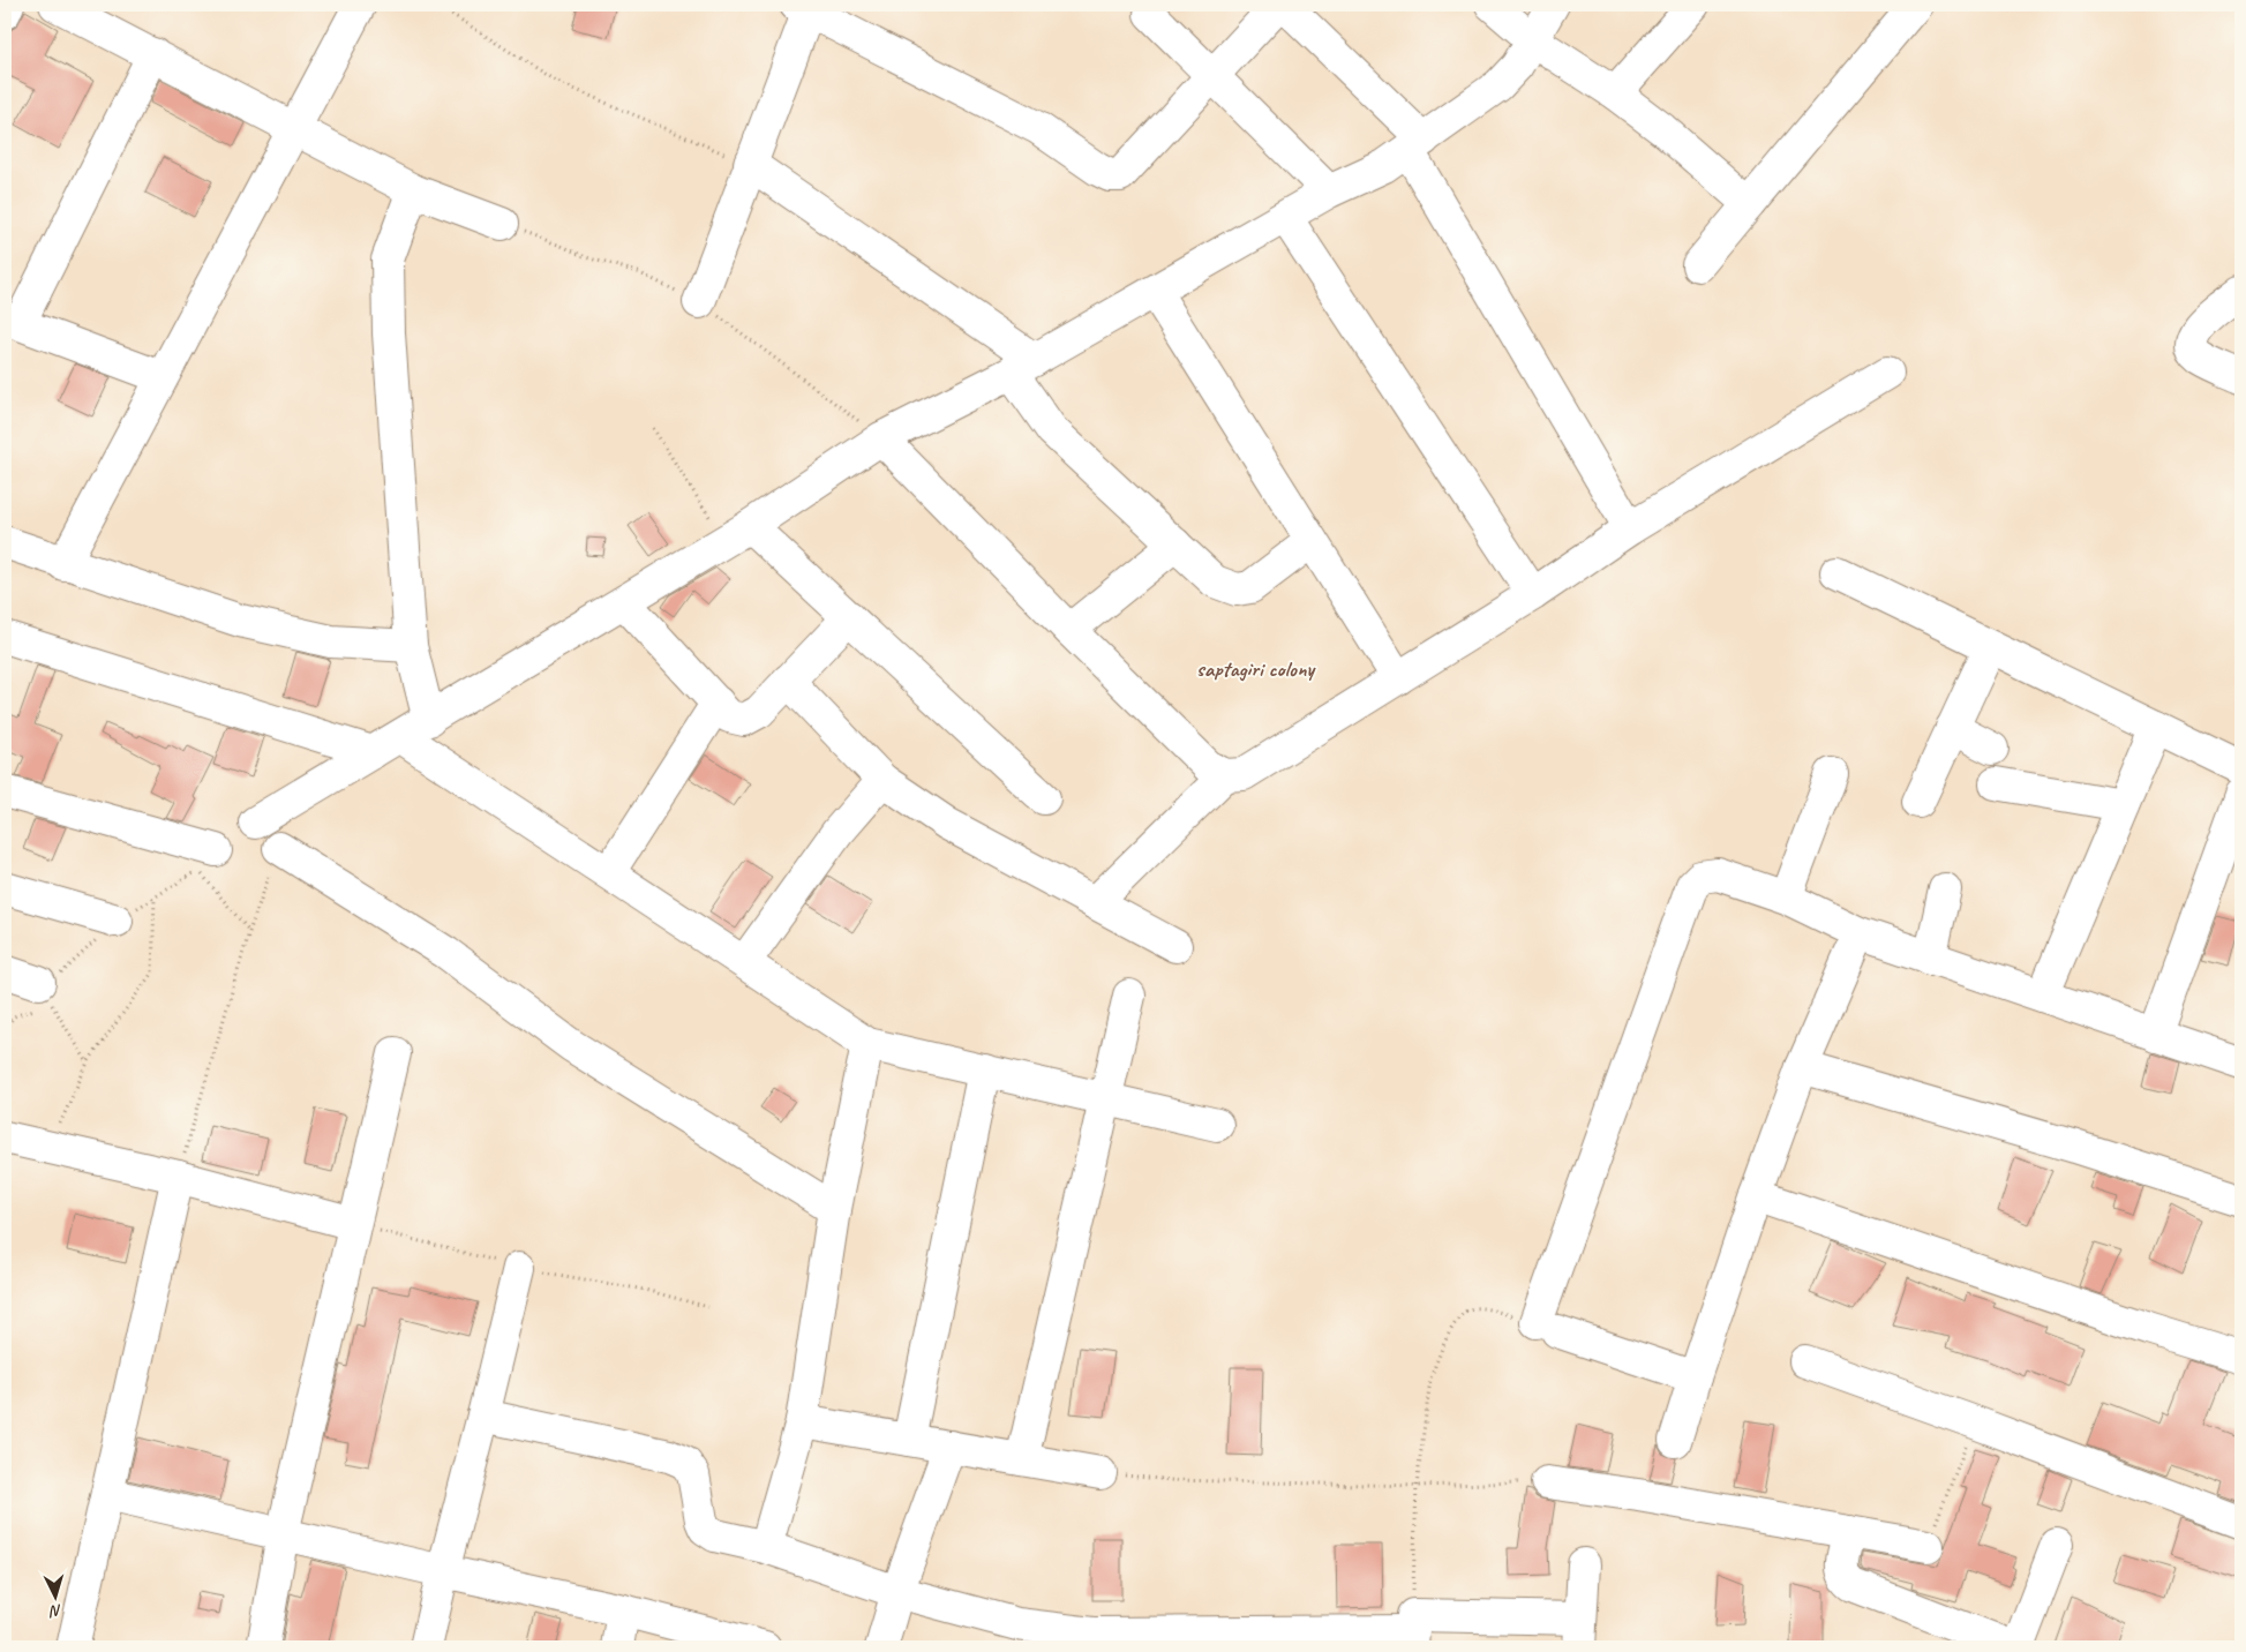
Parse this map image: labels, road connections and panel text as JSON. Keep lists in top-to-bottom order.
{
  "districts": ["saptagiri colony"],
  "north": "bottom"
}
